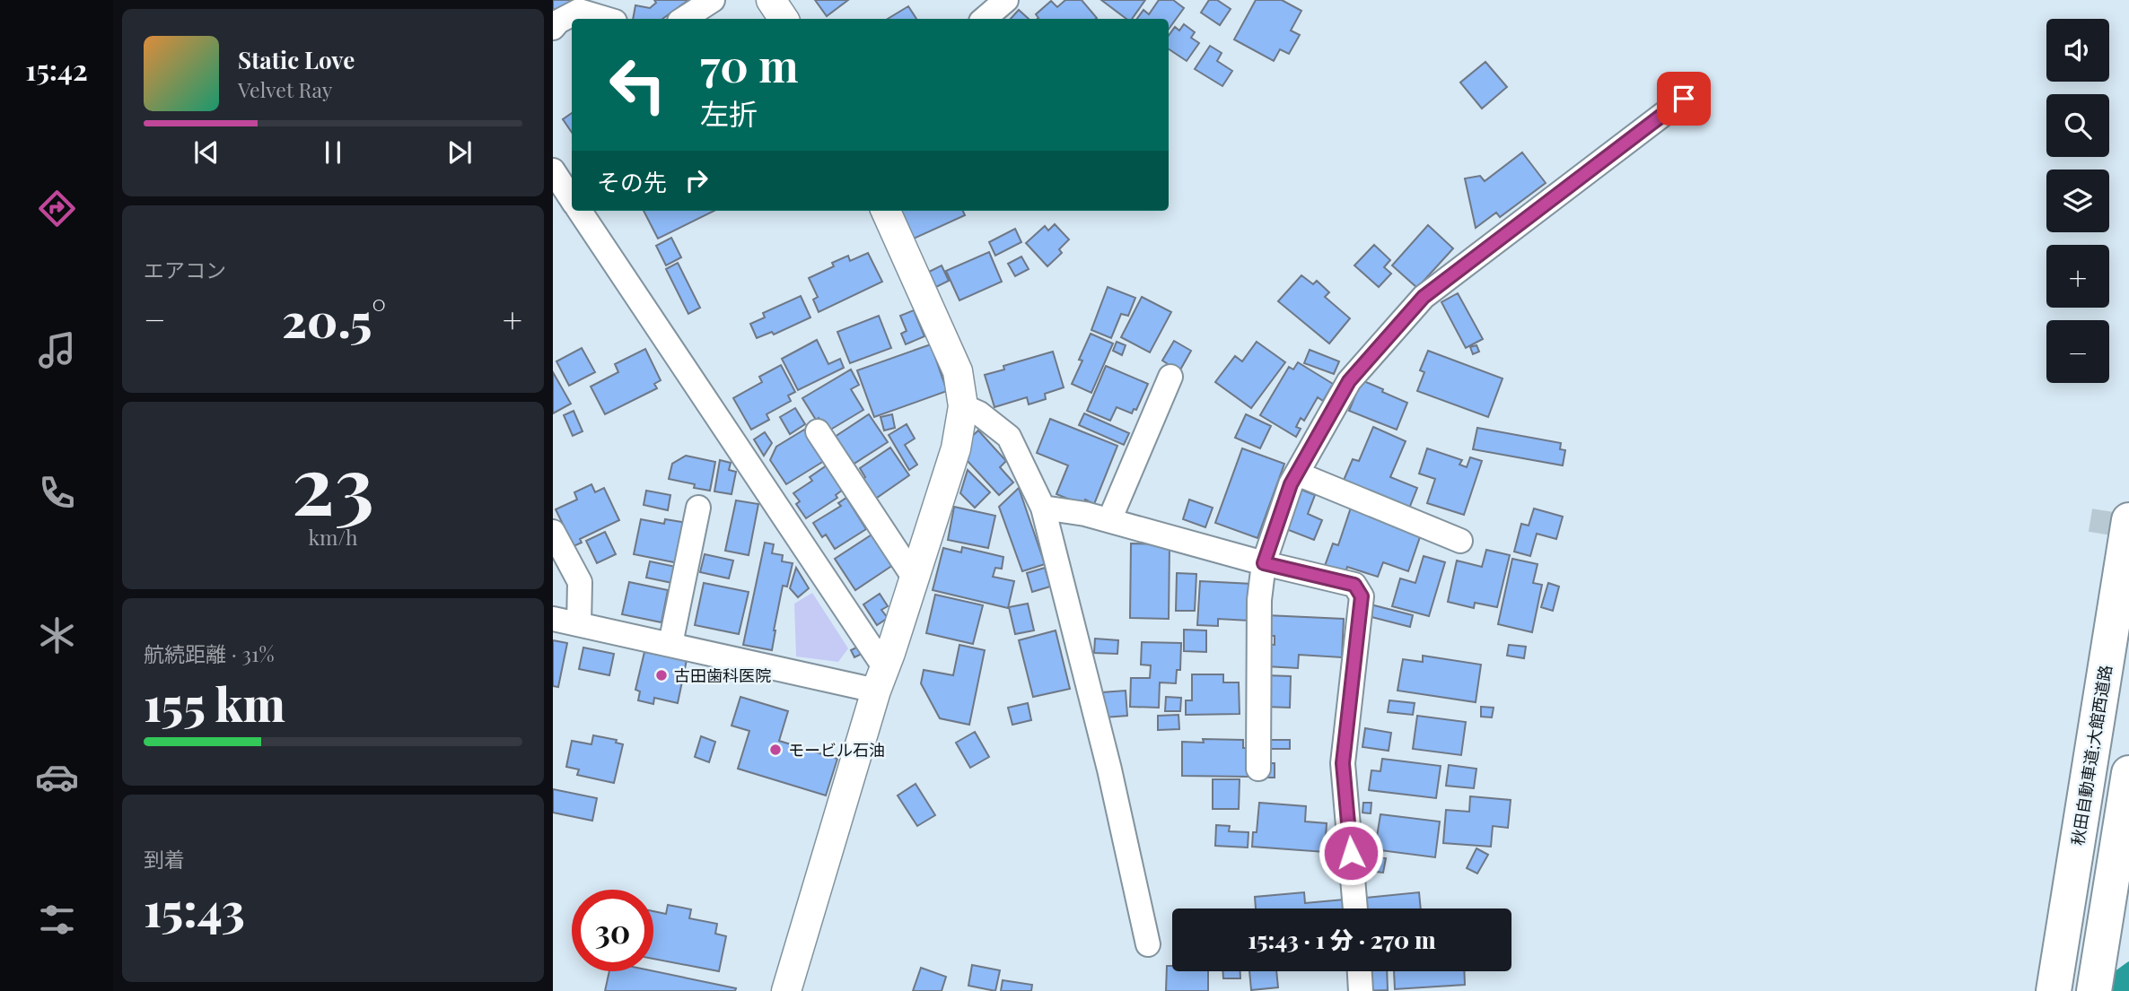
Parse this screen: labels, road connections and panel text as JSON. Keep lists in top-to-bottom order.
{
  "streets": {
    "highway": ["秋田自動車道;大館西道路"]
  },
  "places": ["古田歯科医院", "モービル石油"],
  "page": {
    "tabs": "15:42",
    "map_buttons": ["+", "−"],
    "turn": ["70 m", "左折"],
    "song": ["Static Love", "Velvet Ray"],
    "then": "その先",
    "tile": [
      "エアコン",
      ["23", "km/h"],
      ["航続距離 · 31%", "155 km"],
      ["到着", "15:43"]
    ],
    "heat": ["−", "20.5°", "+"],
    "limit": "30",
    "trip": "15:43 · 1 分 · 270 m"
  }
}
